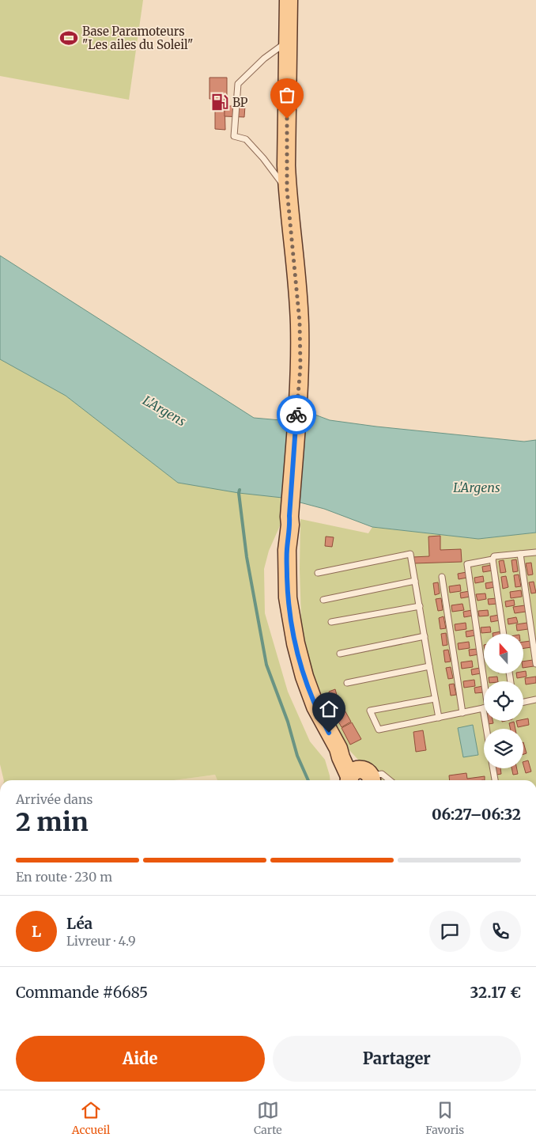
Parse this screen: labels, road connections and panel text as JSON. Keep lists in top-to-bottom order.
{
  "water": ["L'Argens"],
  "places": {
    "sports": ["Base Paramoteurs \"Les ailes du Soleil\""],
    "fuel station": ["BP"]
  },
  "north": "top",
  "page": {
    "heading": ["2 min", "Arrivée dans", "06:27–06:32"],
    "panel": [
      "Léa",
      "Livreur · 4.9",
      "Commande #6685",
      "32.17 €"
    ],
    "bar": "En route · 230 m",
    "round": "L",
    "buttons": ["Aide", "Partager"],
    "tabs": ["Accueil", "Carte", "Favoris"]
  }
}
